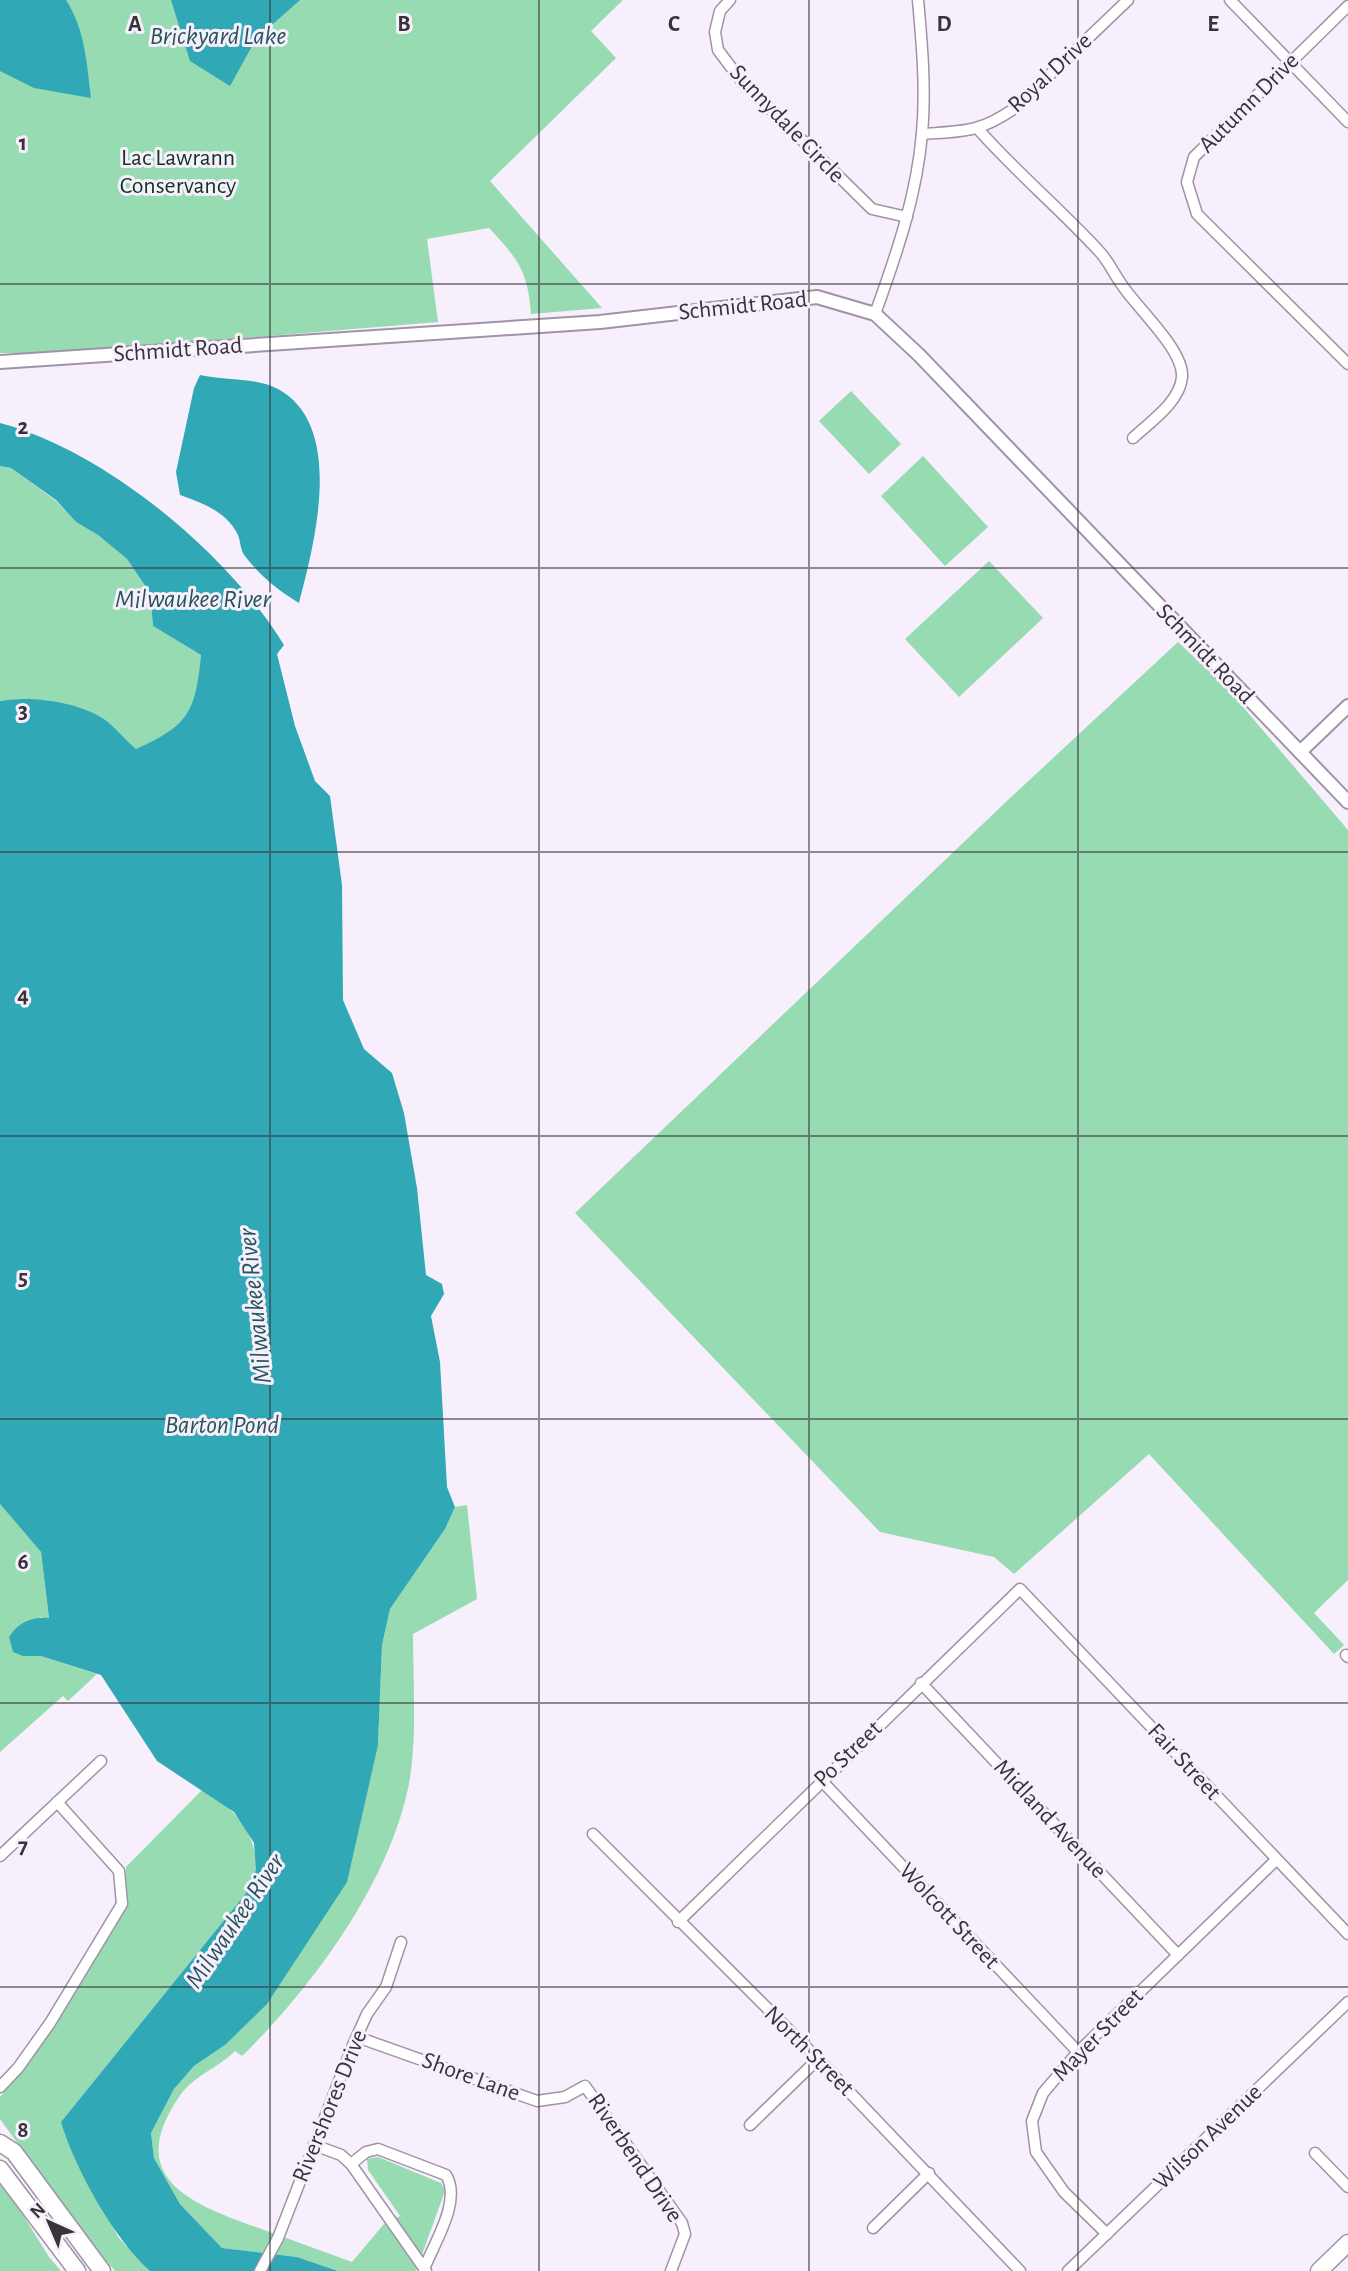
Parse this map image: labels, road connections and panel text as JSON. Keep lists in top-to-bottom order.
{
  "streets": {
    "street": [
      "Royal Drive",
      "Autumn Drive",
      "Sunnydale Circle",
      "Schmidt Road",
      "Po Street",
      "Fair Street",
      "Midland Avenue",
      "Wolcott Street",
      "Mayer Street",
      "North Street",
      "Shore Lane",
      "Rivershores Drive",
      "Wilson Avenue",
      "Riverbend Drive"
    ]
  },
  "crossings": [
    ["Po Street", "Fair Street"],
    ["Po Street", "Midland Avenue"],
    ["Po Street", "Wolcott Street"],
    ["Po Street", "North Street"],
    ["Fair Street", "Mayer Street"],
    ["Midland Avenue", "Mayer Street"],
    ["Wolcott Street", "Mayer Street"],
    ["Mayer Street", "Wilson Avenue"],
    ["Shore Lane", "Rivershores Drive"],
    ["Shore Lane", "Riverbend Drive"]
  ],
  "water": ["Brickyard Lake", "Milwaukee River", "Barton Pond"],
  "parks": ["Lac Lawrann Conservancy"],
  "north": "top left",
  "grid": {
    "columns": [
      "A",
      "B",
      "C",
      "D",
      "E"
    ],
    "rows": [
      "1",
      "2",
      "3",
      "4",
      "5",
      "6",
      "7",
      "8"
    ]
  }
}
